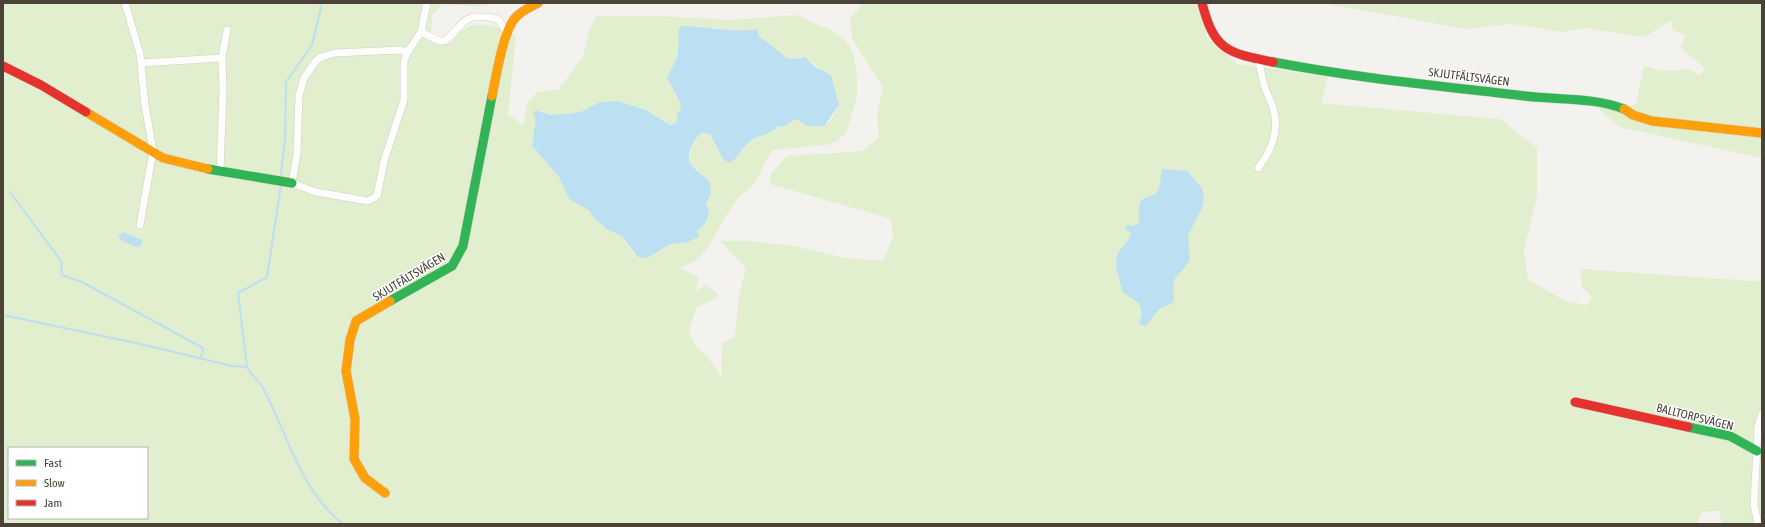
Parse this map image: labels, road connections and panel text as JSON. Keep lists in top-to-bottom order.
{
  "streets": {
    "street": ["SKJUTFÄLTSVÄGEN", "BALLTORPSVÄGEN"]
  },
  "legend": ["Fast", "Slow", "Jam"]
}
